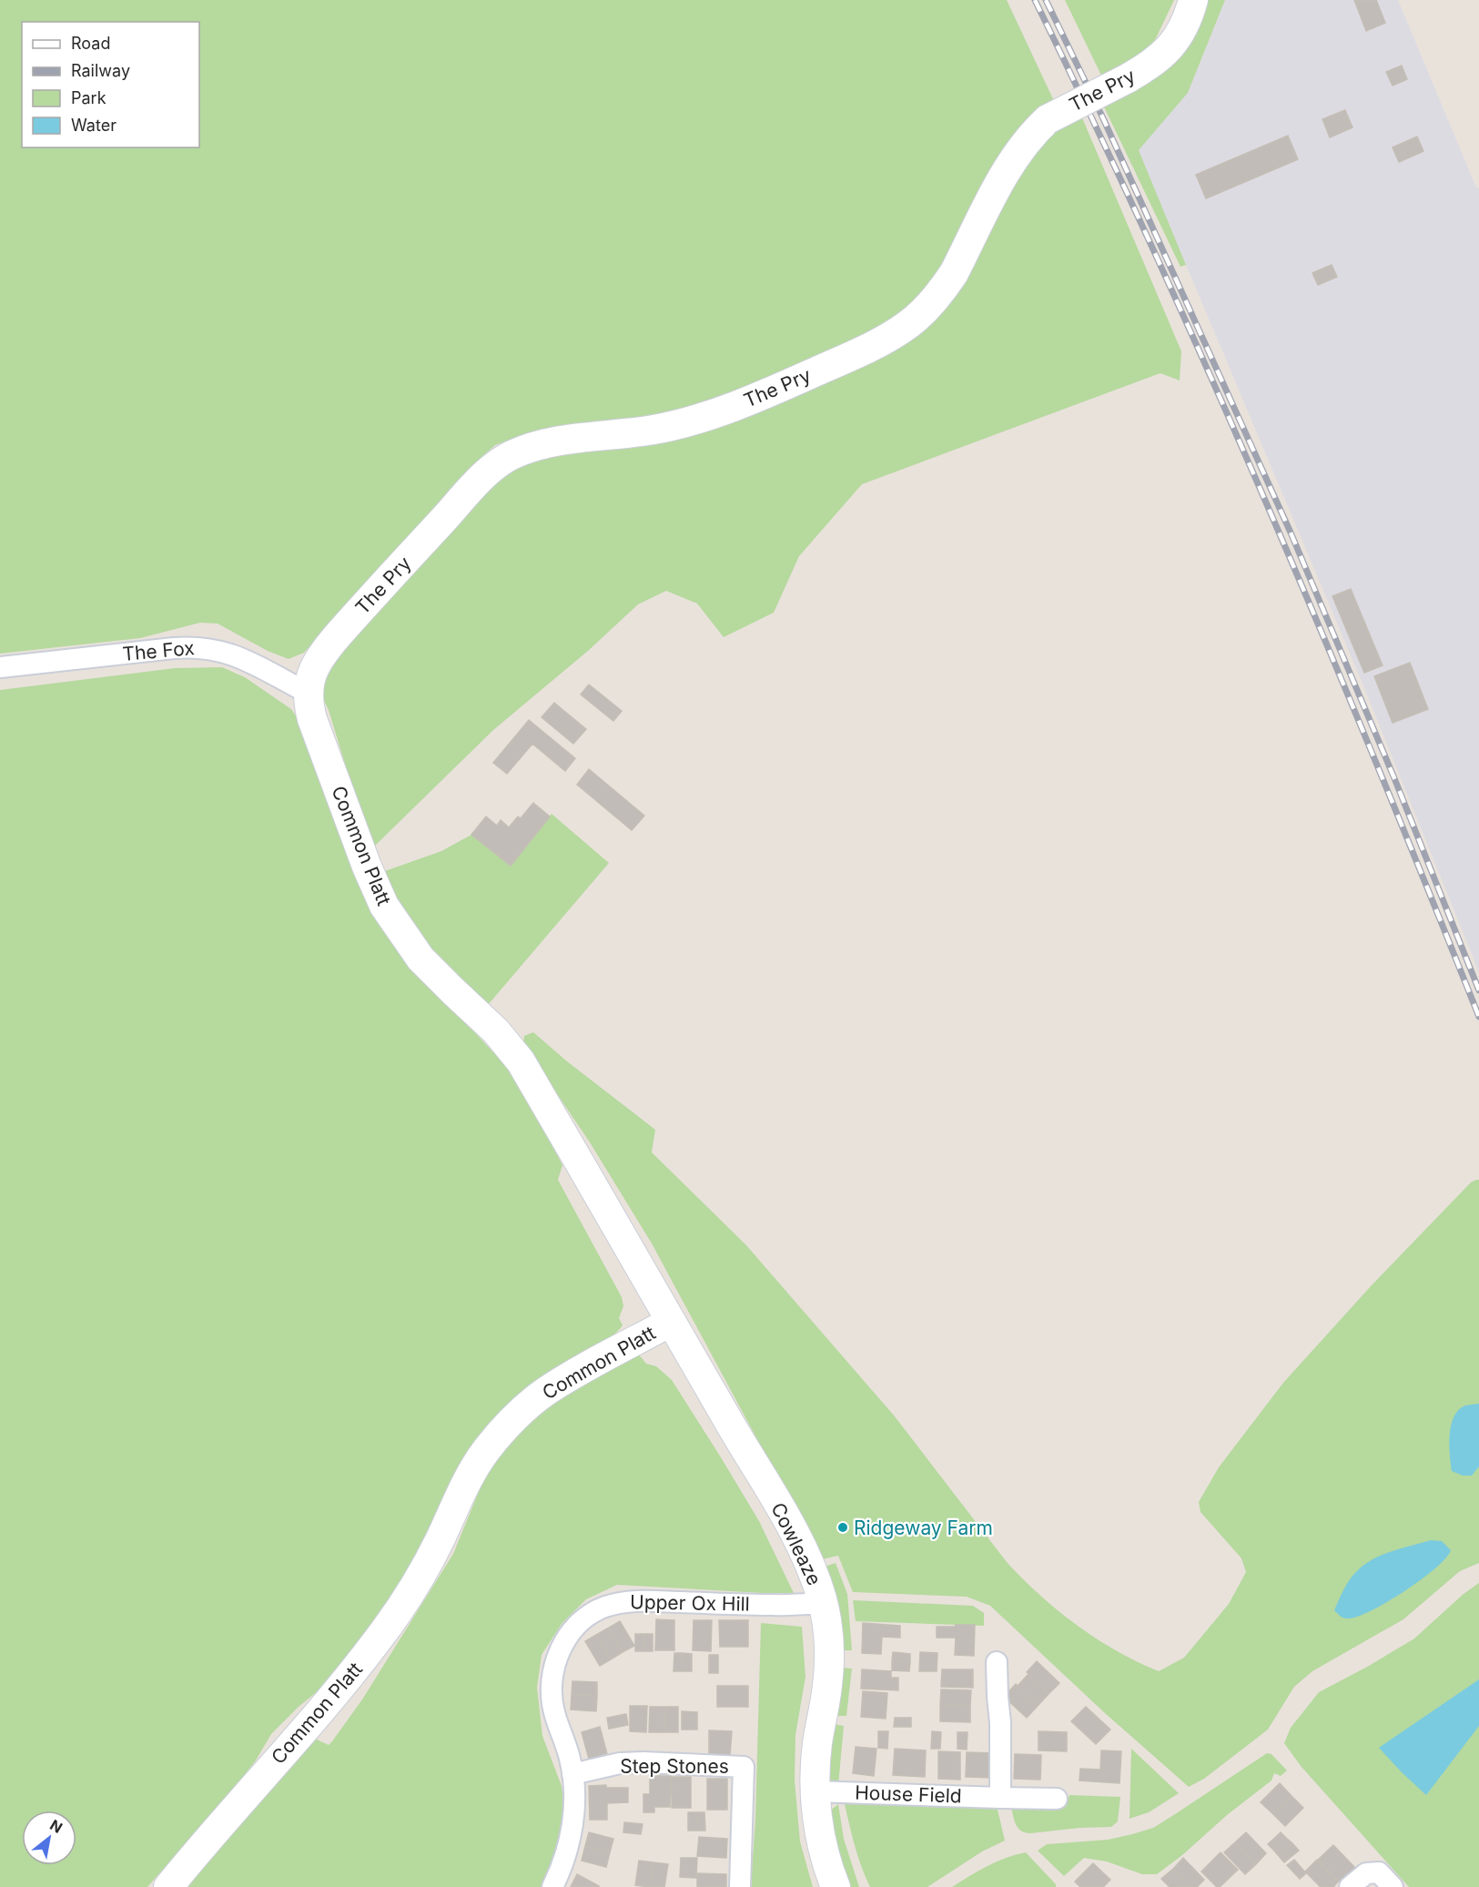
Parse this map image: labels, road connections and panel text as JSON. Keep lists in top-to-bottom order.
{
  "streets": {
    "main road": ["The Pry", "Common Platt", "Cowleaze"],
    "street": [
      "The Fox",
      "Upper Ox Hill",
      "Step Stones",
      "House Field"
    ]
  },
  "crossings": [
    ["The Pry", "The Fox"],
    ["The Pry", "Common Platt"],
    ["The Fox", "Common Platt"],
    ["Common Platt", "Cowleaze"],
    ["Cowleaze", "Upper Ox Hill"],
    ["Cowleaze", "House Field"],
    ["Upper Ox Hill", "Step Stones"]
  ],
  "places": ["Ridgeway Farm"],
  "legend": [
    "Road",
    "Railway",
    "Park",
    "Water"
  ],
  "north": "top right"
}
